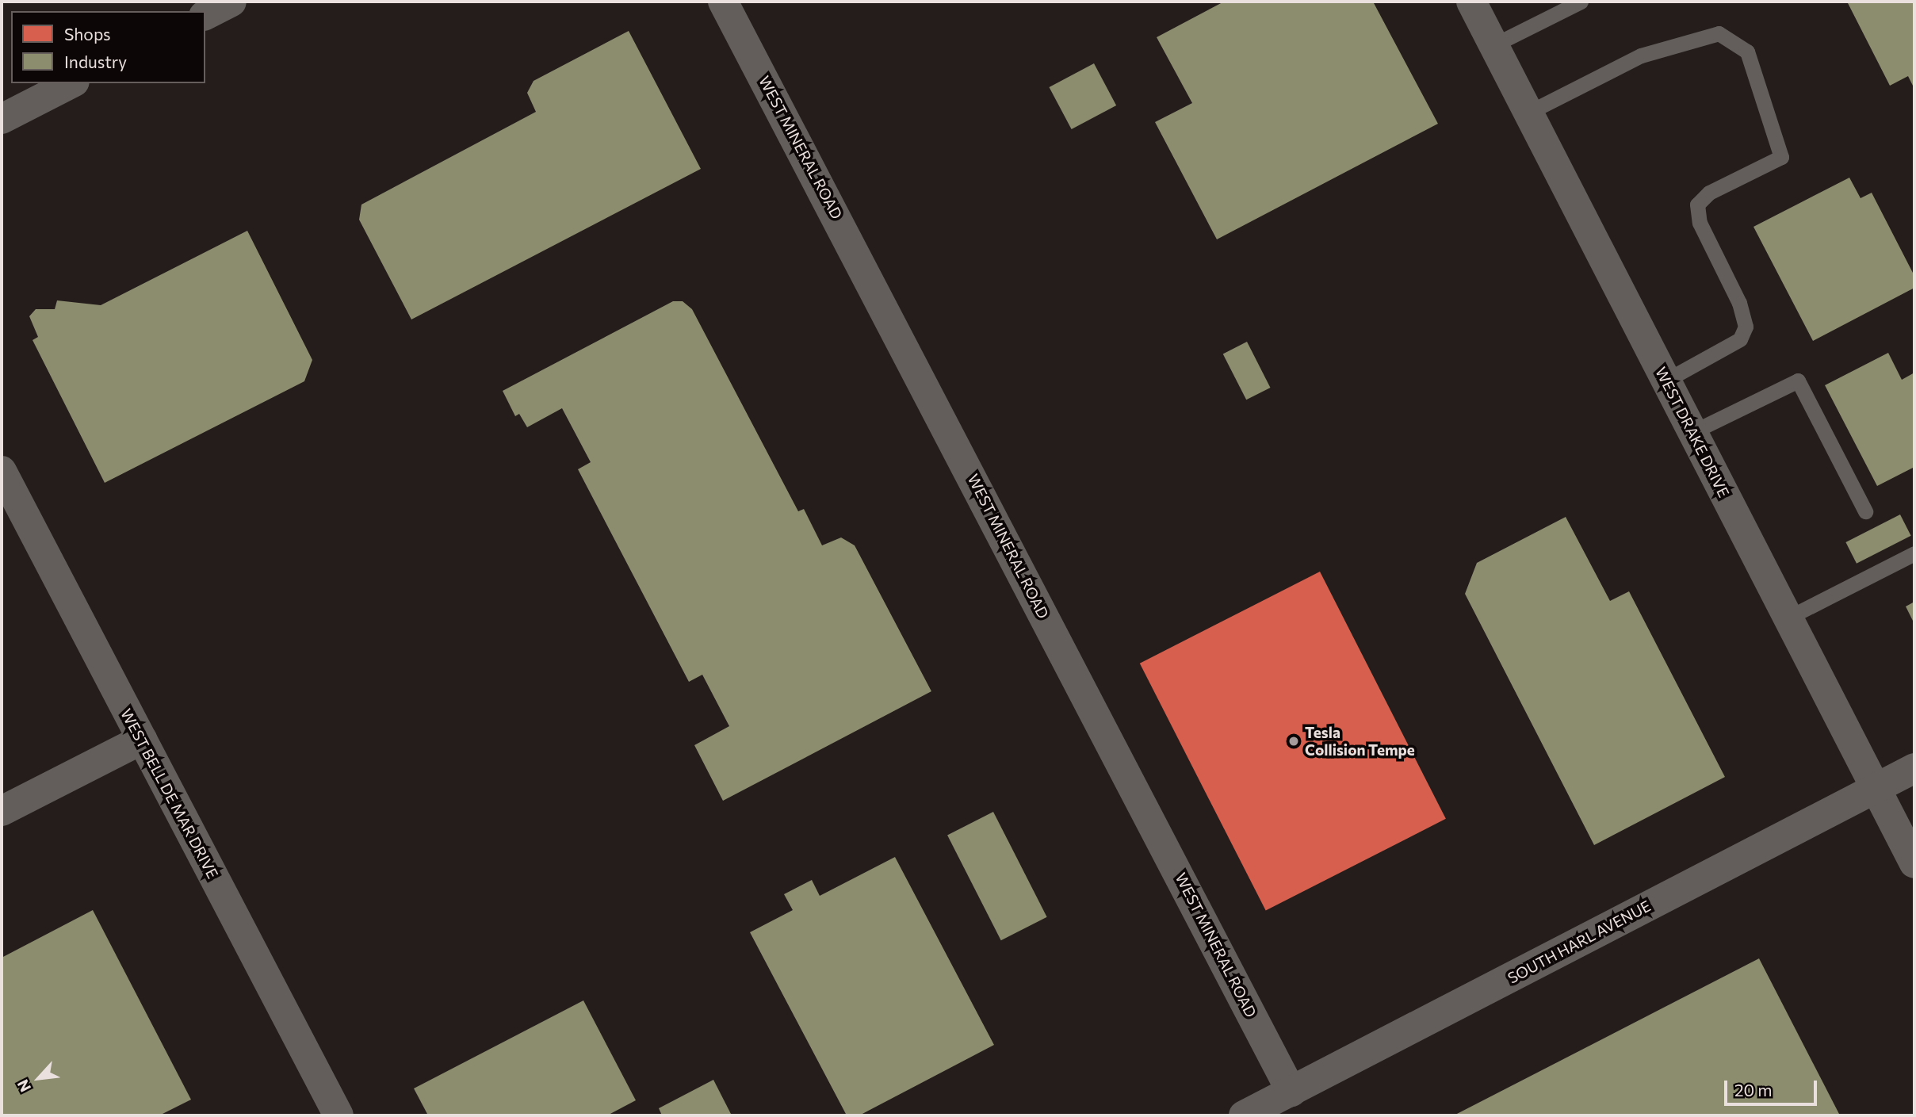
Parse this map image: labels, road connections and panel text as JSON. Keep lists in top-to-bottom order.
{
  "streets": {
    "street": [
      "WEST MINERAL ROAD",
      "WEST DRAKE DRIVE",
      "WEST BELL DE MAR DRIVE",
      "SOUTH HARL AVENUE"
    ]
  },
  "crossings": [
    ["WEST MINERAL ROAD", "SOUTH HARL AVENUE"],
    ["WEST DRAKE DRIVE", "SOUTH HARL AVENUE"]
  ],
  "places": ["Tesla Collision Tempe"],
  "legend": ["Shops", "Industry"],
  "scale_bar": "20 m",
  "north": "bottom left"
}
